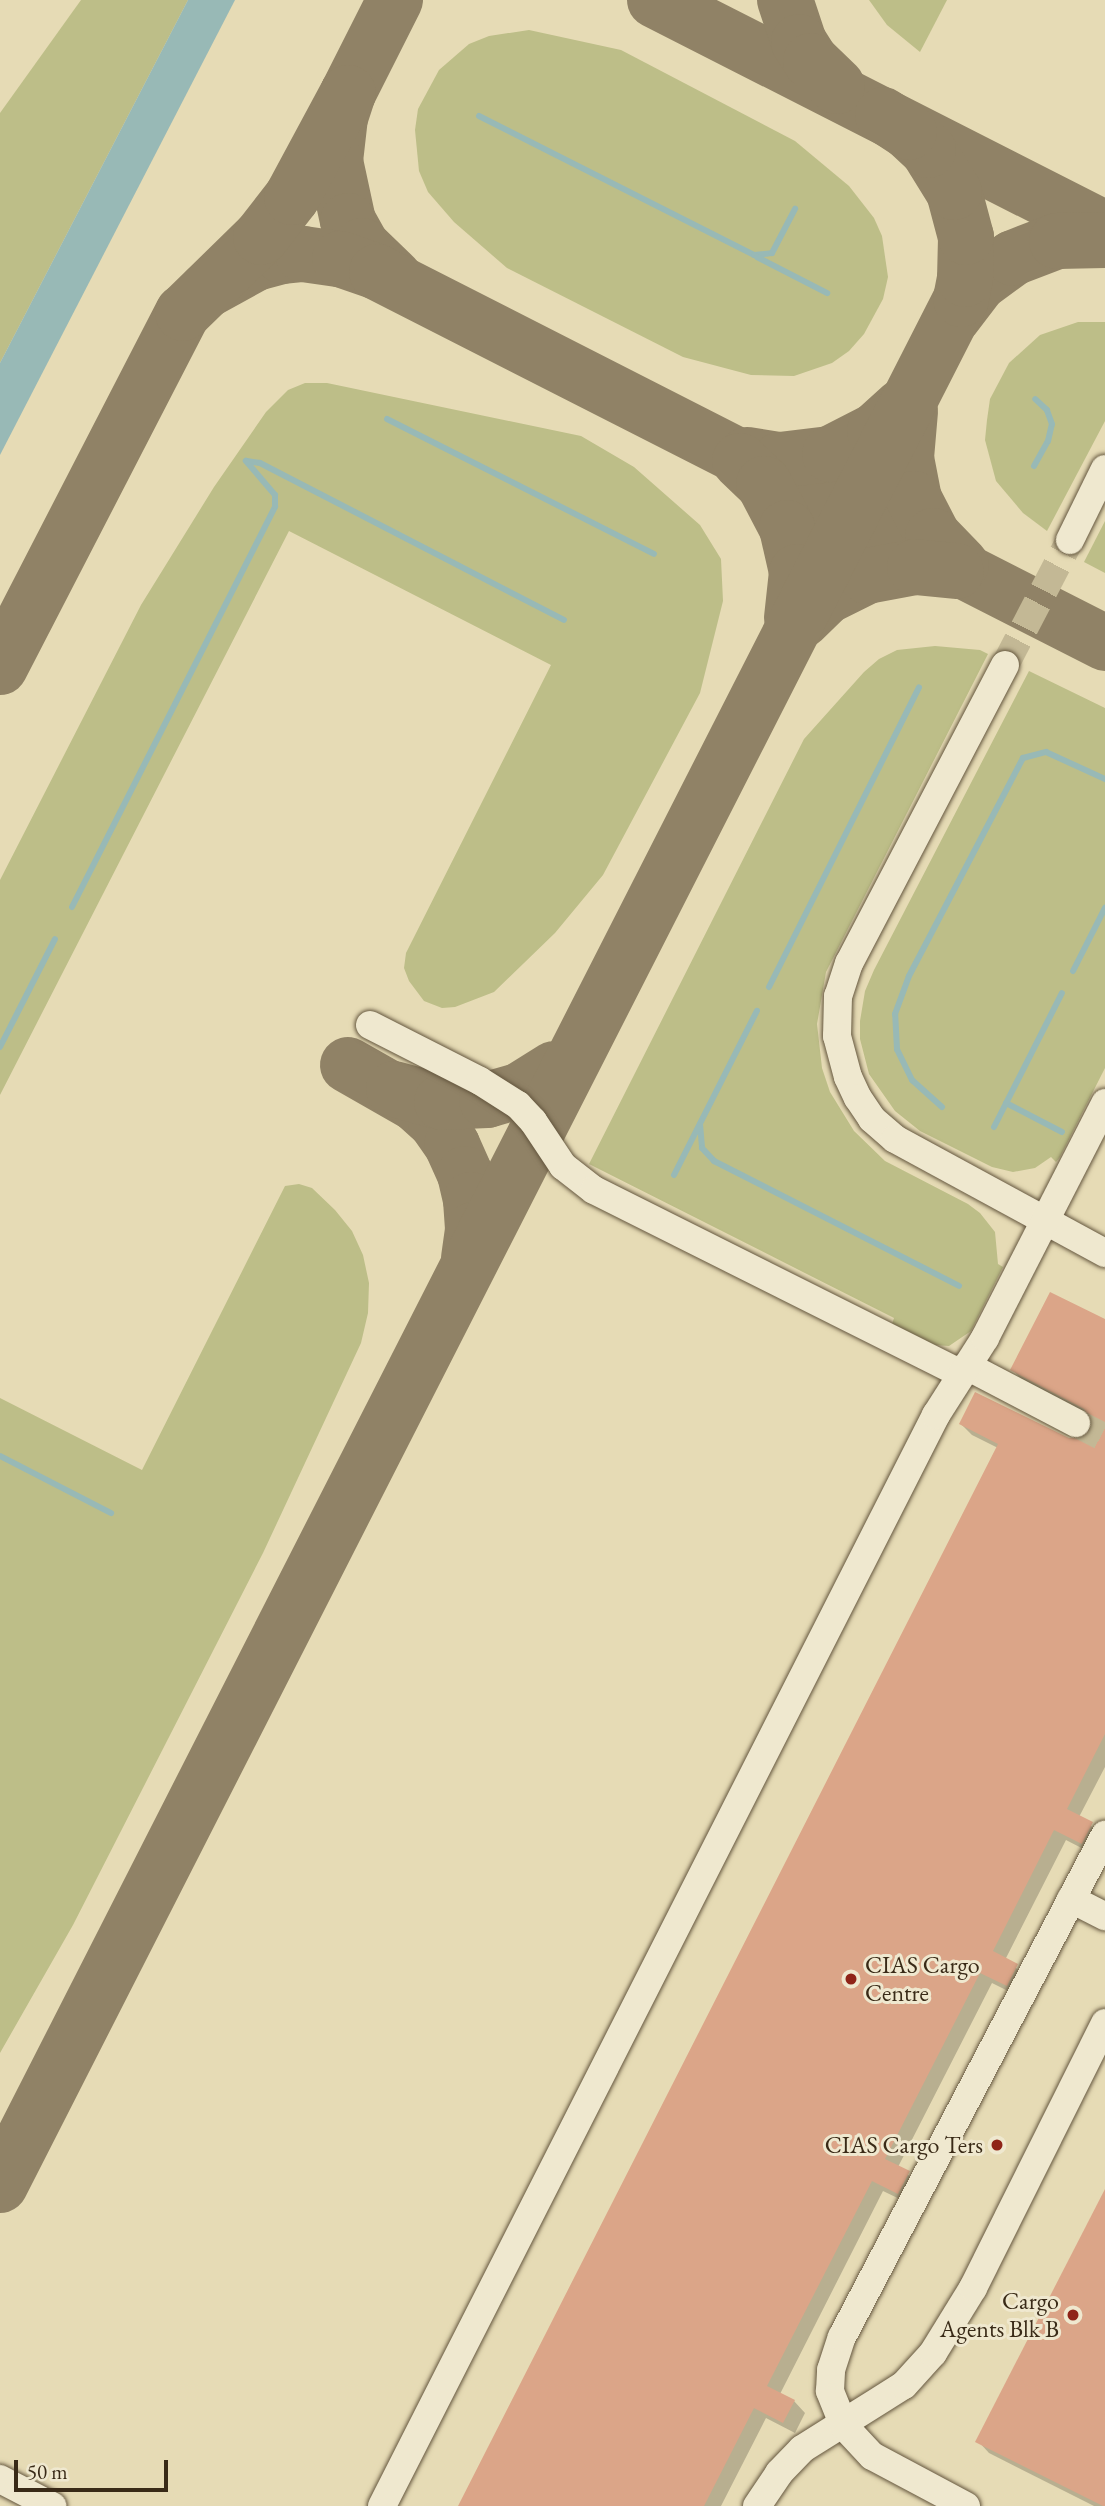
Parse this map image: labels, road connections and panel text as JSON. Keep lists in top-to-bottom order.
{
  "places": ["CIAS Cargo Centre", "CIAS Cargo Ters", "Cargo Agents Blk B"],
  "scale_bar": "50 m"
}
